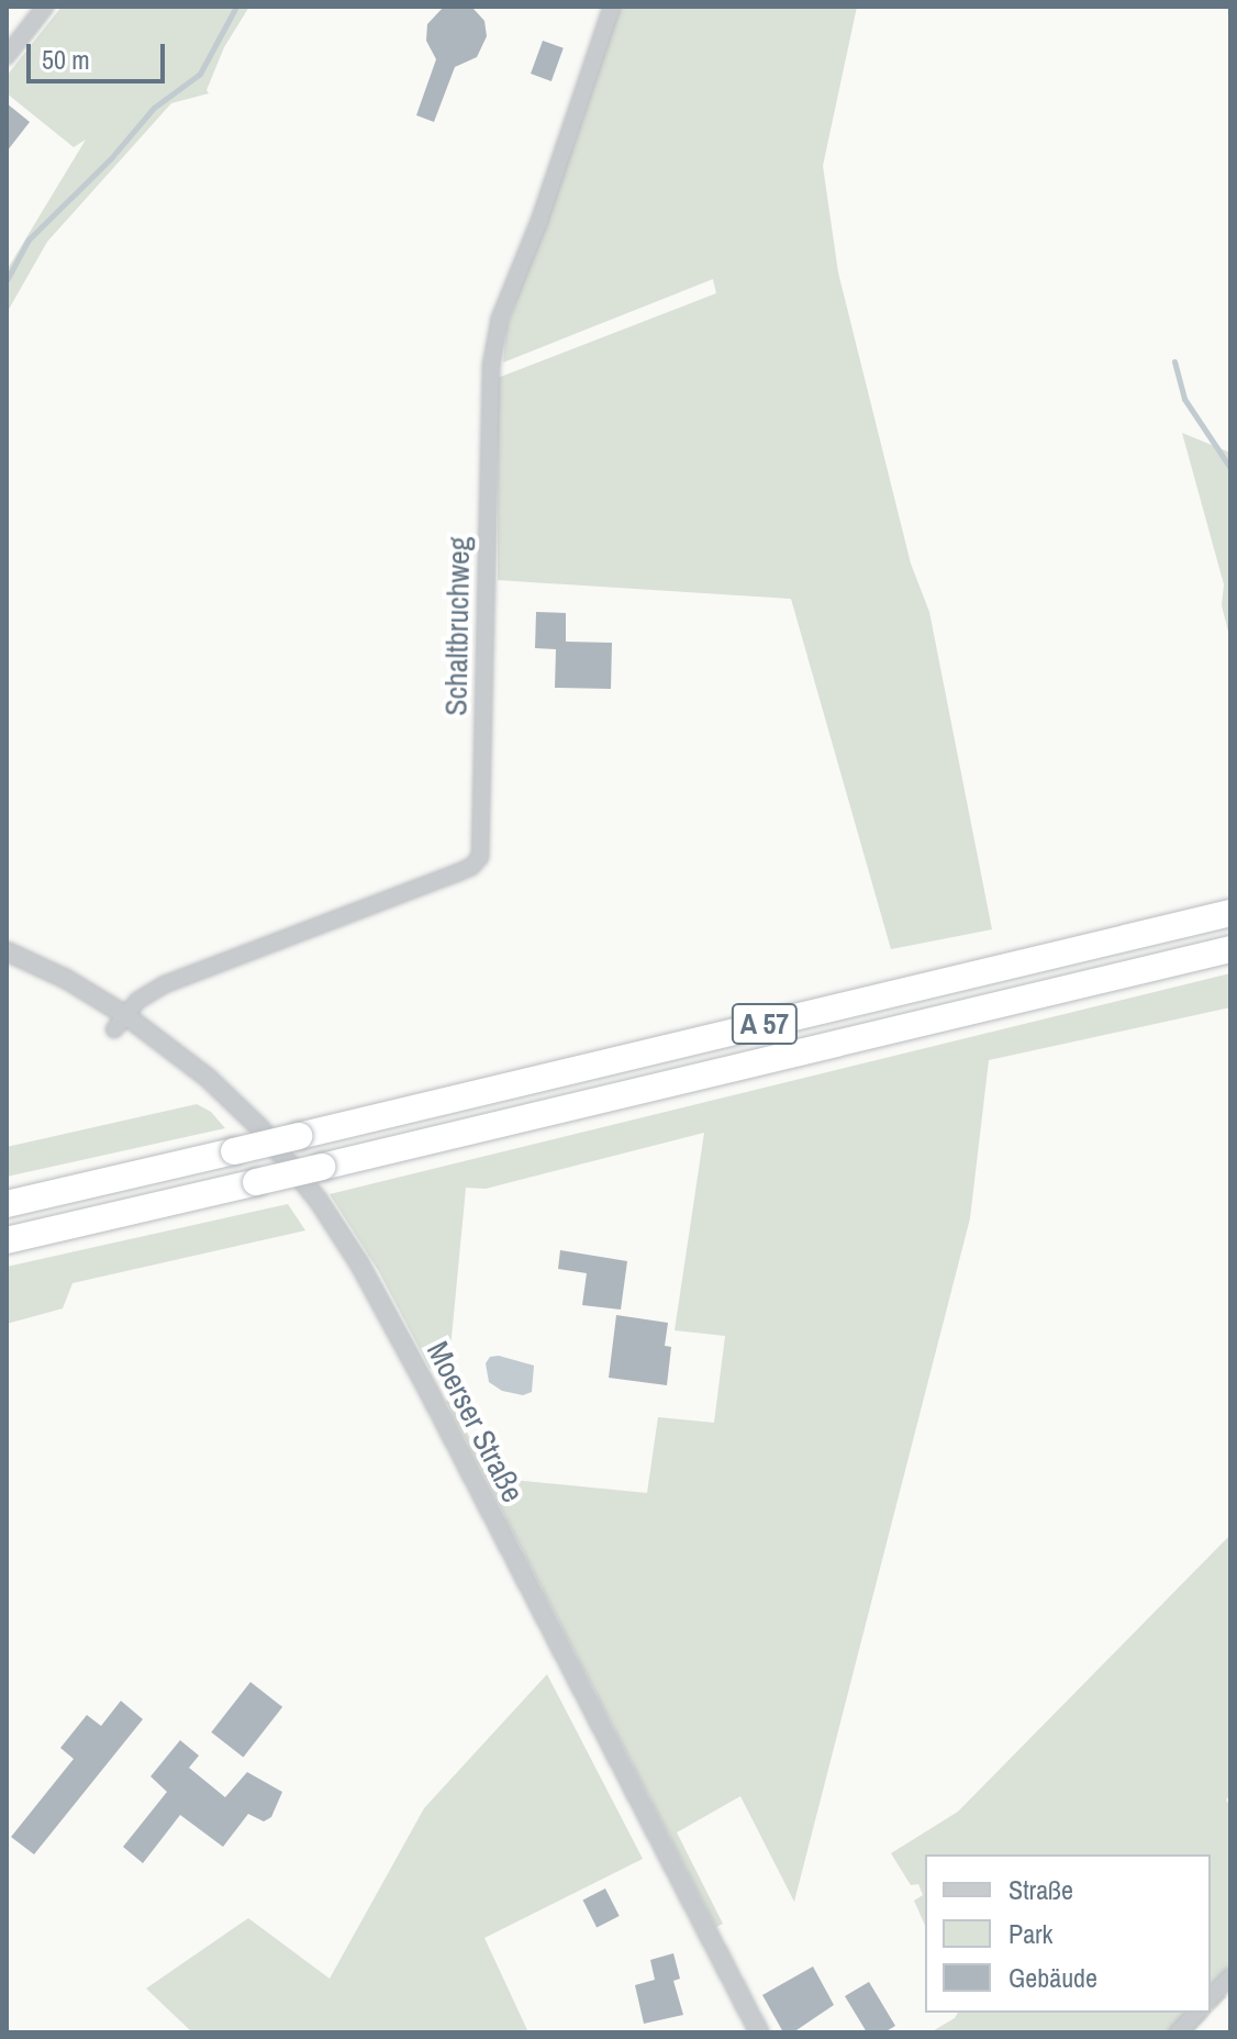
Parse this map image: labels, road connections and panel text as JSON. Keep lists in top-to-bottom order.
{
  "streets": {
    "highway": ["A 57"],
    "street": ["Schaltbruchweg", "Moerser Straße"]
  },
  "crossings": [
    ["Schaltbruchweg", "Moerser Straße"]
  ],
  "legend": ["Straße", "Park", "Gebäude"],
  "scale_bar": "50 m"
}
